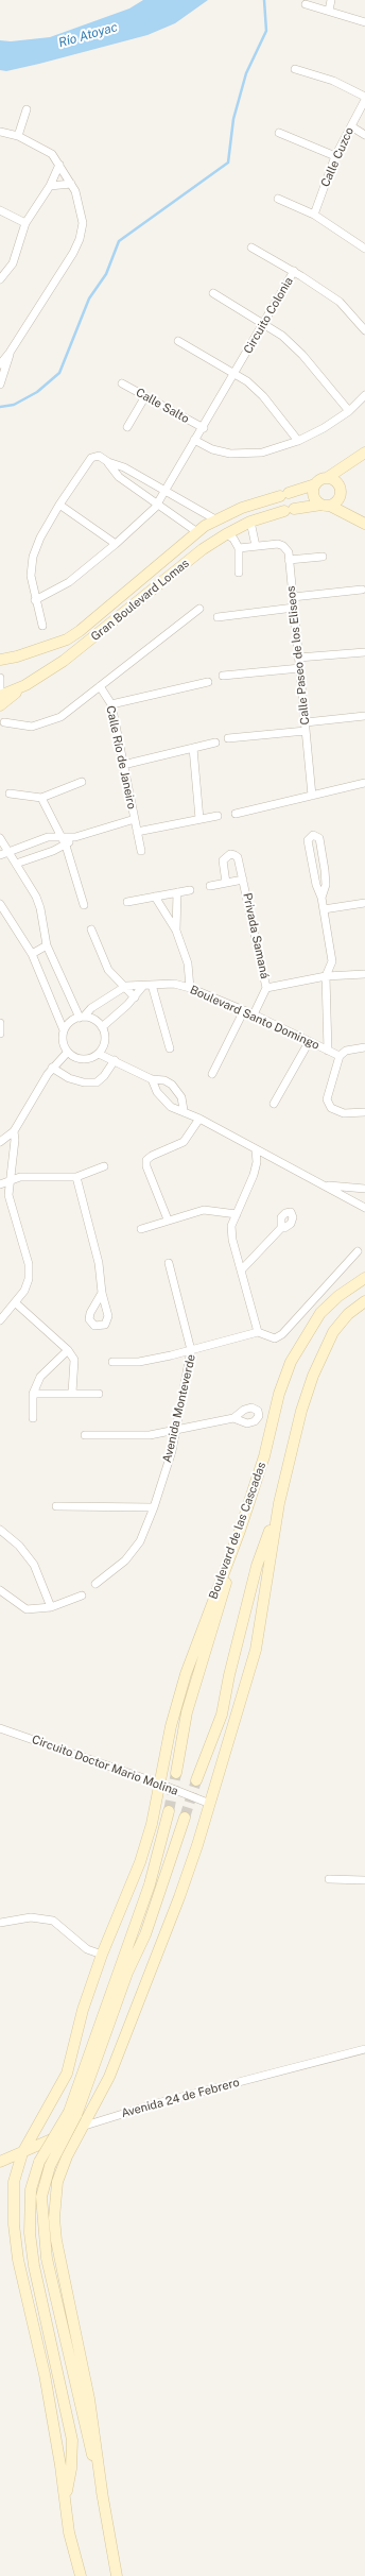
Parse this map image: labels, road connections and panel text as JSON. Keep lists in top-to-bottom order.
{
  "streets": {
    "main road": ["Gran Boulevard Lomas", "Boulevard de las Cascadas", "Avenida 24 de Febrero"],
    "street": [
      "Calle Cuzco",
      "Circuito Colonia",
      "Calle Salto",
      "Calle Paseo de los Eliseos",
      "Calle Río de Janeiro",
      "Privada Samaná",
      "Boulevard Santo Domingo",
      "Avenida Monteverde",
      "Circuito Doctor Mario Molina"
    ]
  },
  "crossings": [
    ["Circuito Colonia", "Calle Salto"],
    ["Privada Samaná", "Boulevard Santo Domingo"],
    ["Boulevard de las Cascadas", "Circuito Doctor Mario Molina"],
    ["Boulevard de las Cascadas", "Avenida 24 de Febrero"]
  ],
  "water": ["Río Atoyac"]
}
